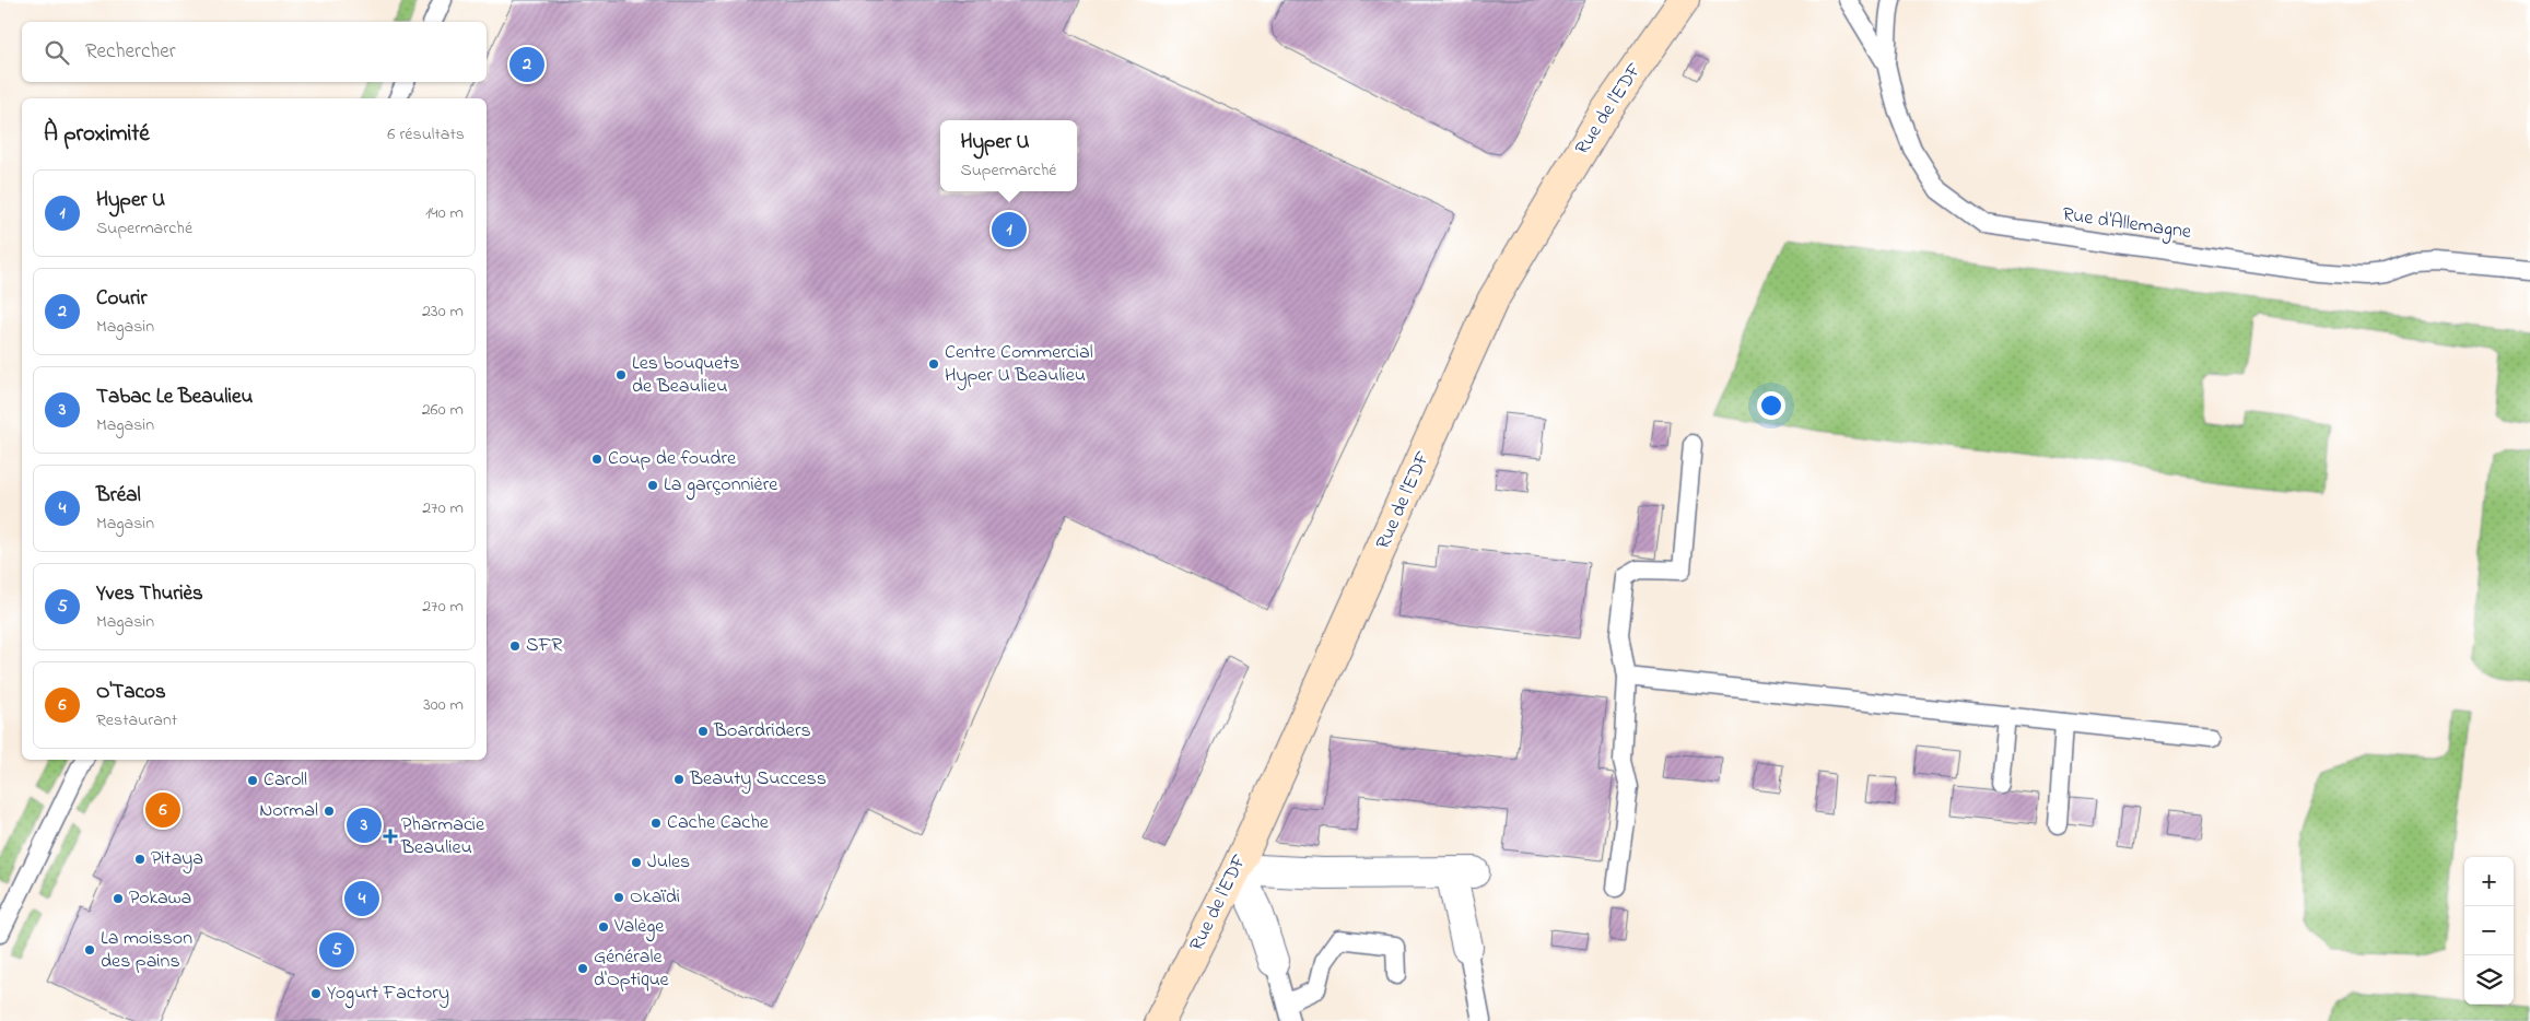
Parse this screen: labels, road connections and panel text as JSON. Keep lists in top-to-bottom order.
{
  "streets": {
    "street": ["Rue de l'EDF"],
    "lane": ["Rue d'Allemagne"]
  },
  "places": {
    "other": [
      "Centre Commercial Hyper U Beaulieu",
      "Les bouquets de Beaulieu",
      "Coup de foudre",
      "La garçonnière",
      "SFR",
      "Boardriders",
      "Beauty Success",
      "Caroll",
      "Normal",
      "Cache Cache",
      "Pitaya",
      "Jules",
      "Okaïdi",
      "Pokawa",
      "Valège",
      "La moisson des pains",
      "Générale d'Optique",
      "Yogurt Factory"
    ],
    "health": ["Pharmacie Beaulieu"]
  },
  "page": {
    "search": "Rechercher",
    "pins": [
      "2",
      "1",
      "6",
      "3",
      "4",
      "5"
    ],
    "heading": ["À proximité", "6 résultats"],
    "popup": ["Hyper U", "Supermarché"],
    "list": [
      {
        "mark": "1",
        "name": "Hyper U",
        "note": "Supermarché",
        "value": "140 m"
      },
      {
        "mark": "2",
        "name": "Courir",
        "note": "Magasin",
        "value": "230 m"
      },
      {
        "mark": "3",
        "name": "Tabac Le Beaulieu",
        "note": "Magasin",
        "value": "260 m"
      },
      {
        "mark": "4",
        "name": "Bréal",
        "note": "Magasin",
        "value": "270 m"
      },
      {
        "mark": "5",
        "name": "Yves Thuriès",
        "note": "Magasin",
        "value": "270 m"
      },
      {
        "mark": "6",
        "name": "O'Tacos",
        "note": "Restaurant",
        "value": "300 m"
      }
    ],
    "map_buttons": ["+", "−"]
  }
}
